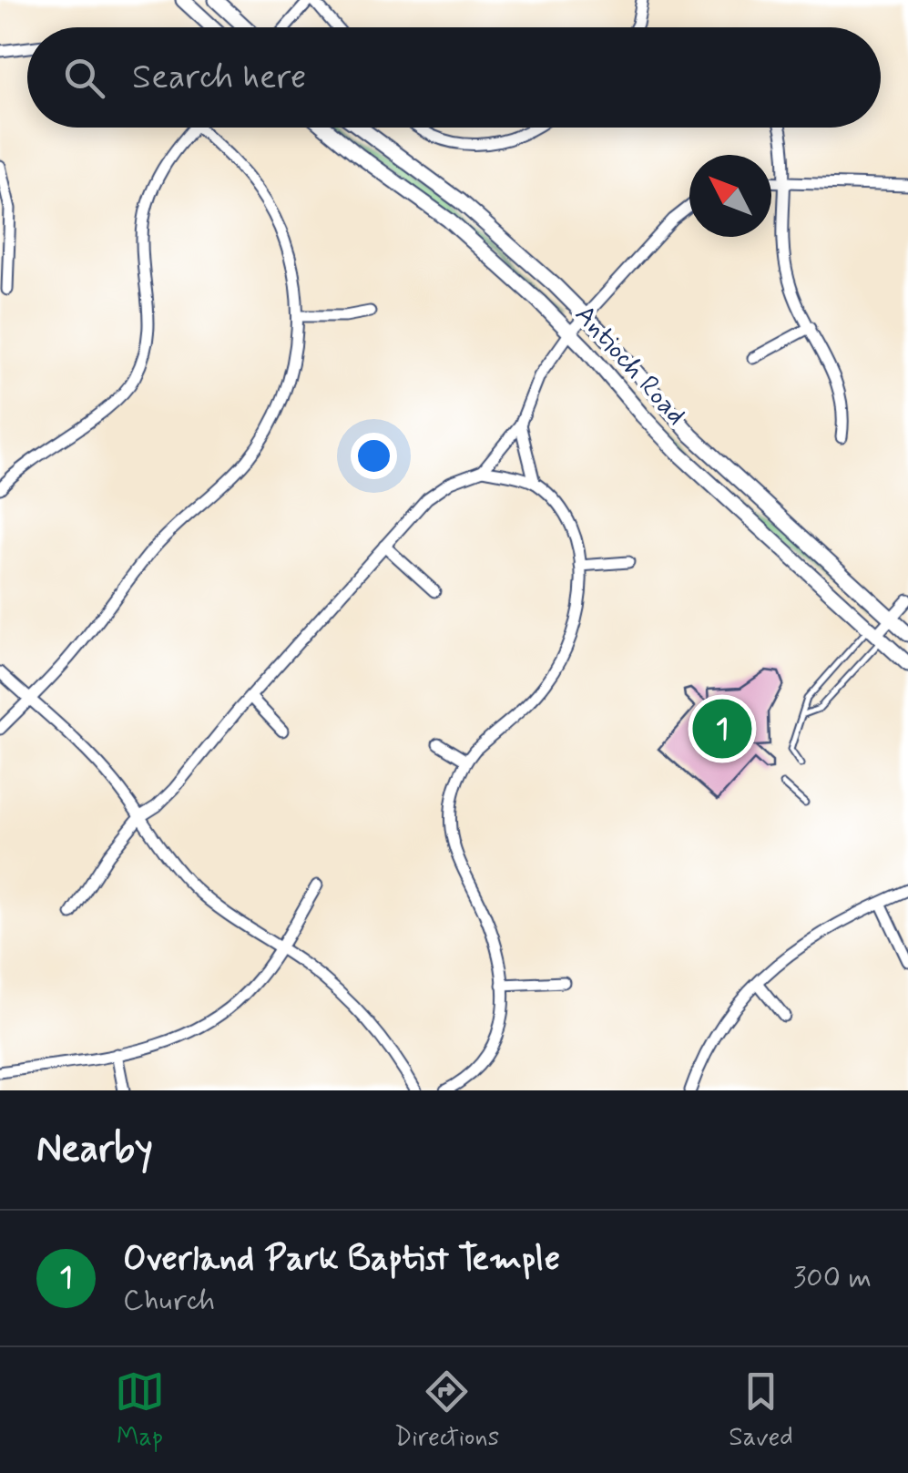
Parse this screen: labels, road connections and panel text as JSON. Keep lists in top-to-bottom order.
{
  "streets": {
    "main road": ["Antioch Road"]
  },
  "north": "top left",
  "page": {
    "search": "Search here",
    "pins": "1",
    "heading": "Nearby",
    "list": [
      {
        "mark": "1",
        "name": "Overland Park Baptist Temple",
        "note": "Church",
        "value": "300 m"
      }
    ],
    "nav": ["Map", "Directions", "Saved"]
  }
}
